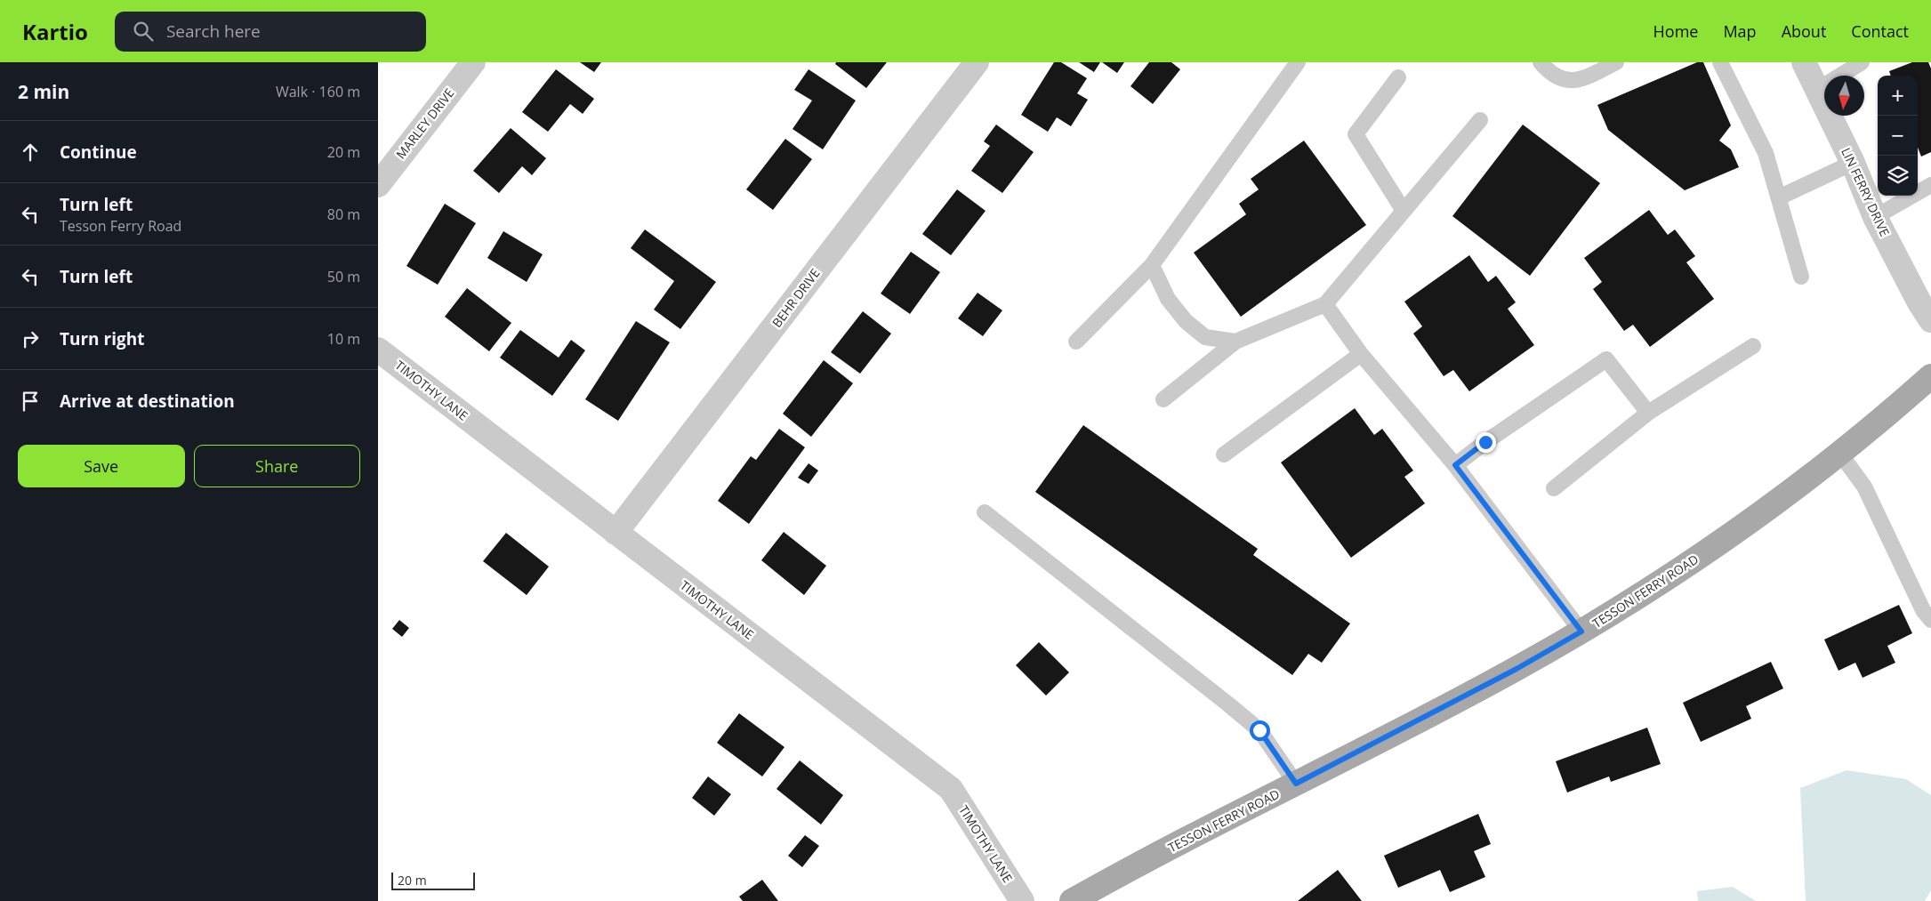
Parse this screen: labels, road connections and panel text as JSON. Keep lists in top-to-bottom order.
{
  "streets": {
    "main road": ["TESSON FERRY ROAD"],
    "street": [
      "MARLEY DRIVE",
      "LIN FERRY DRIVE",
      "BEHR DRIVE",
      "TIMOTHY LANE"
    ]
  },
  "crossings": [
    ["BEHR DRIVE", "TIMOTHY LANE"]
  ],
  "scale_bar": "20 m",
  "north": "bottom",
  "page": {
    "header": "Kartio",
    "search": "Search here",
    "nav": [
      "Home",
      "Map",
      "About",
      "Contact"
    ],
    "heading": ["2 min", "Walk · 160 m"],
    "map_buttons": ["+", "−"],
    "list": [
      ["Continue", "20 m"],
      ["Turn left", "Tesson Ferry Road", "80 m"],
      ["Turn left", "50 m"],
      ["Turn right", "10 m"],
      "Arrive at destination"
    ],
    "buttons": ["Save", "Share"],
    "scale": "20 m"
  }
}
